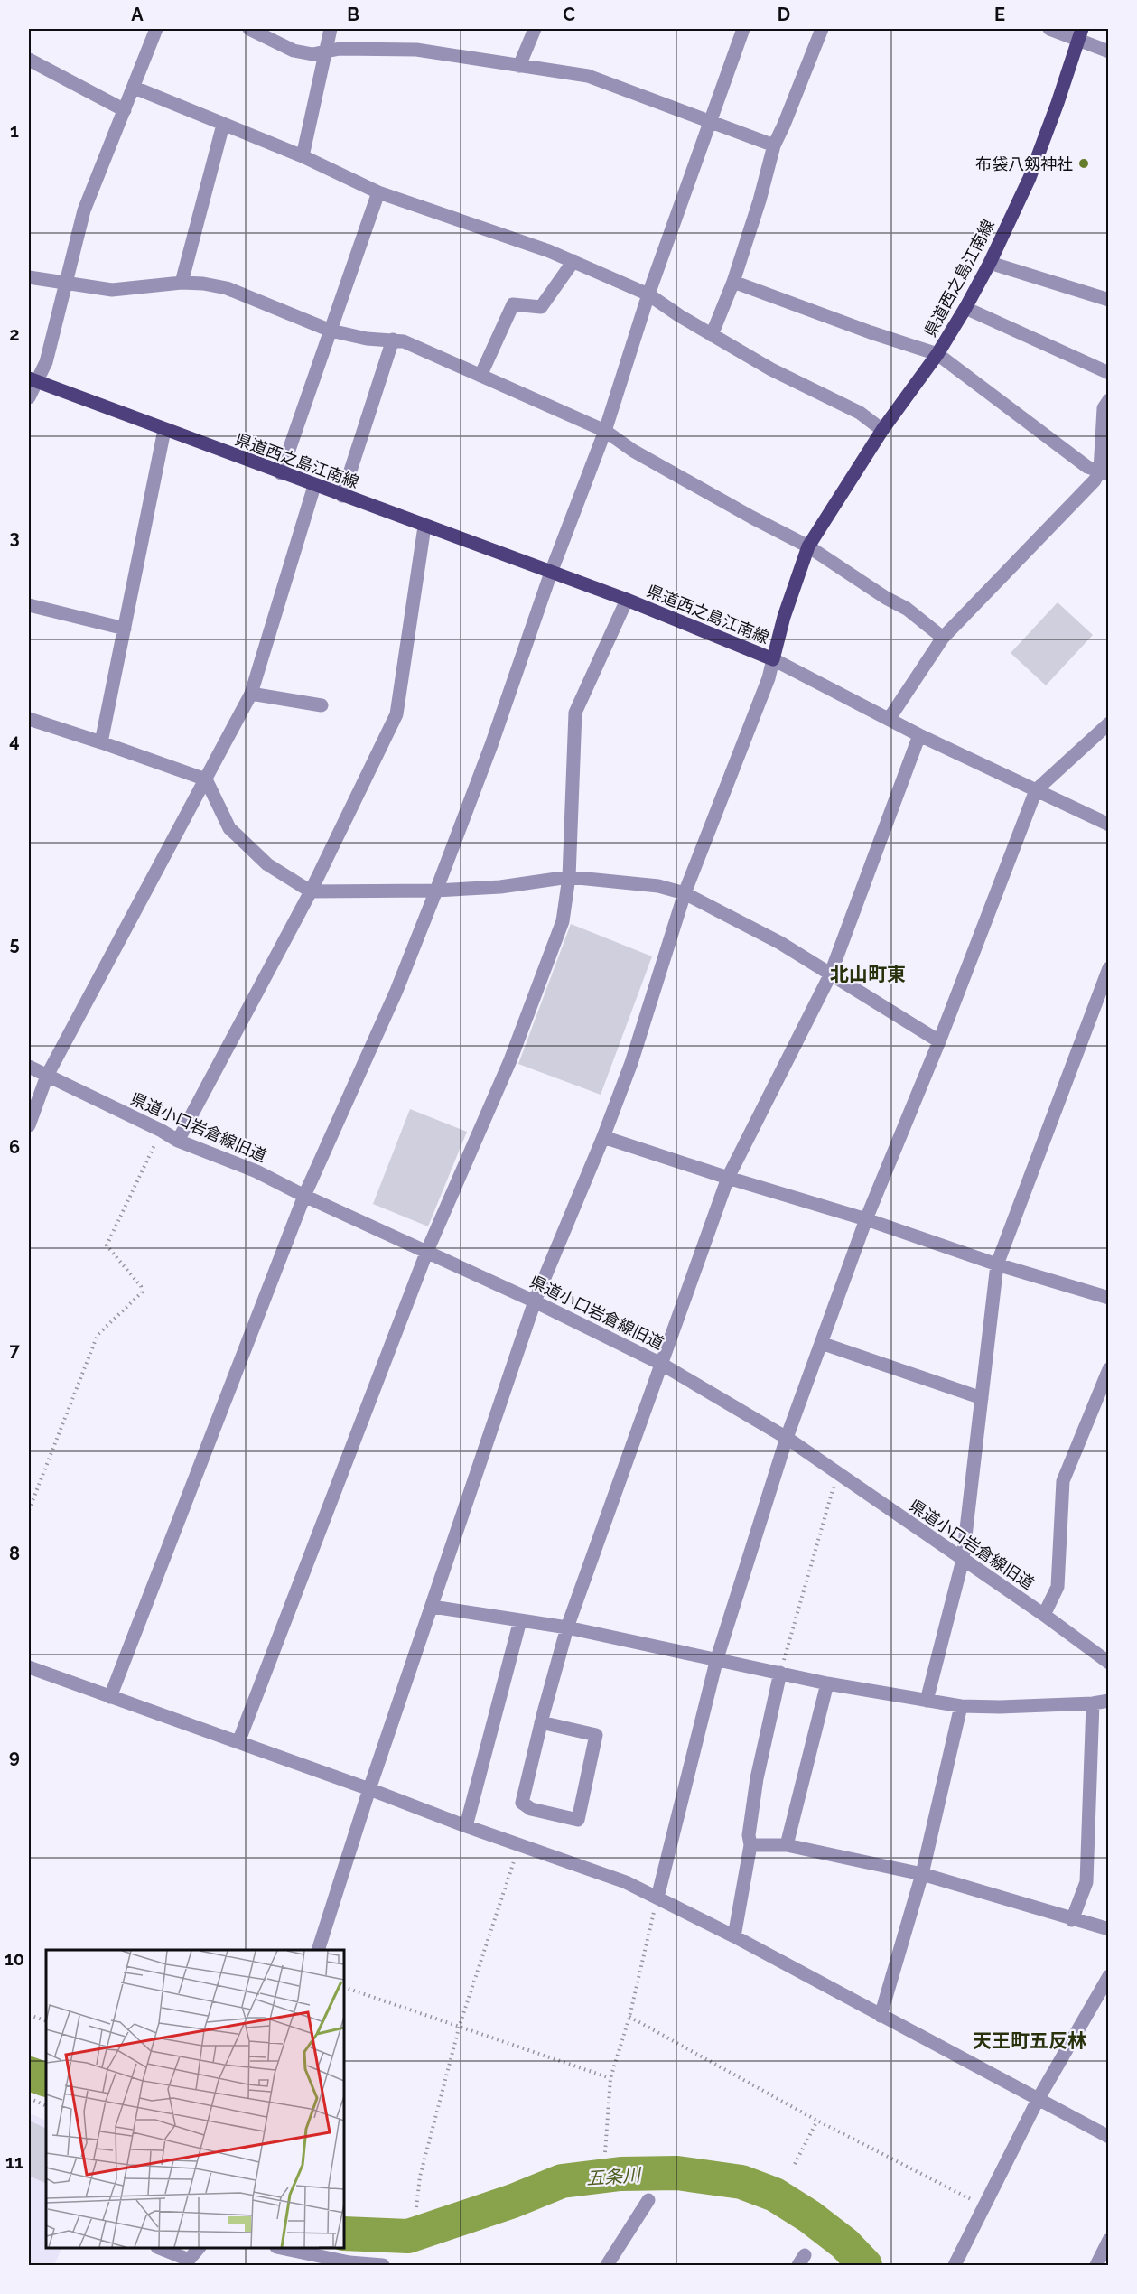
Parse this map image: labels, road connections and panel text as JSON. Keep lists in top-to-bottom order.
{
  "streets": {
    "main road": ["県道西之島江南線"],
    "street": ["県道小口岩倉線旧道"]
  },
  "districts": ["北山町東", "天王町五反林"],
  "water": ["五条川"],
  "places": ["布袋八剱神社"],
  "grid": {
    "columns": [
      "A",
      "B",
      "C",
      "D",
      "E"
    ],
    "rows": [
      "1",
      "2",
      "3",
      "4",
      "5",
      "6",
      "7",
      "8",
      "9",
      "10",
      "11"
    ]
  }
}
